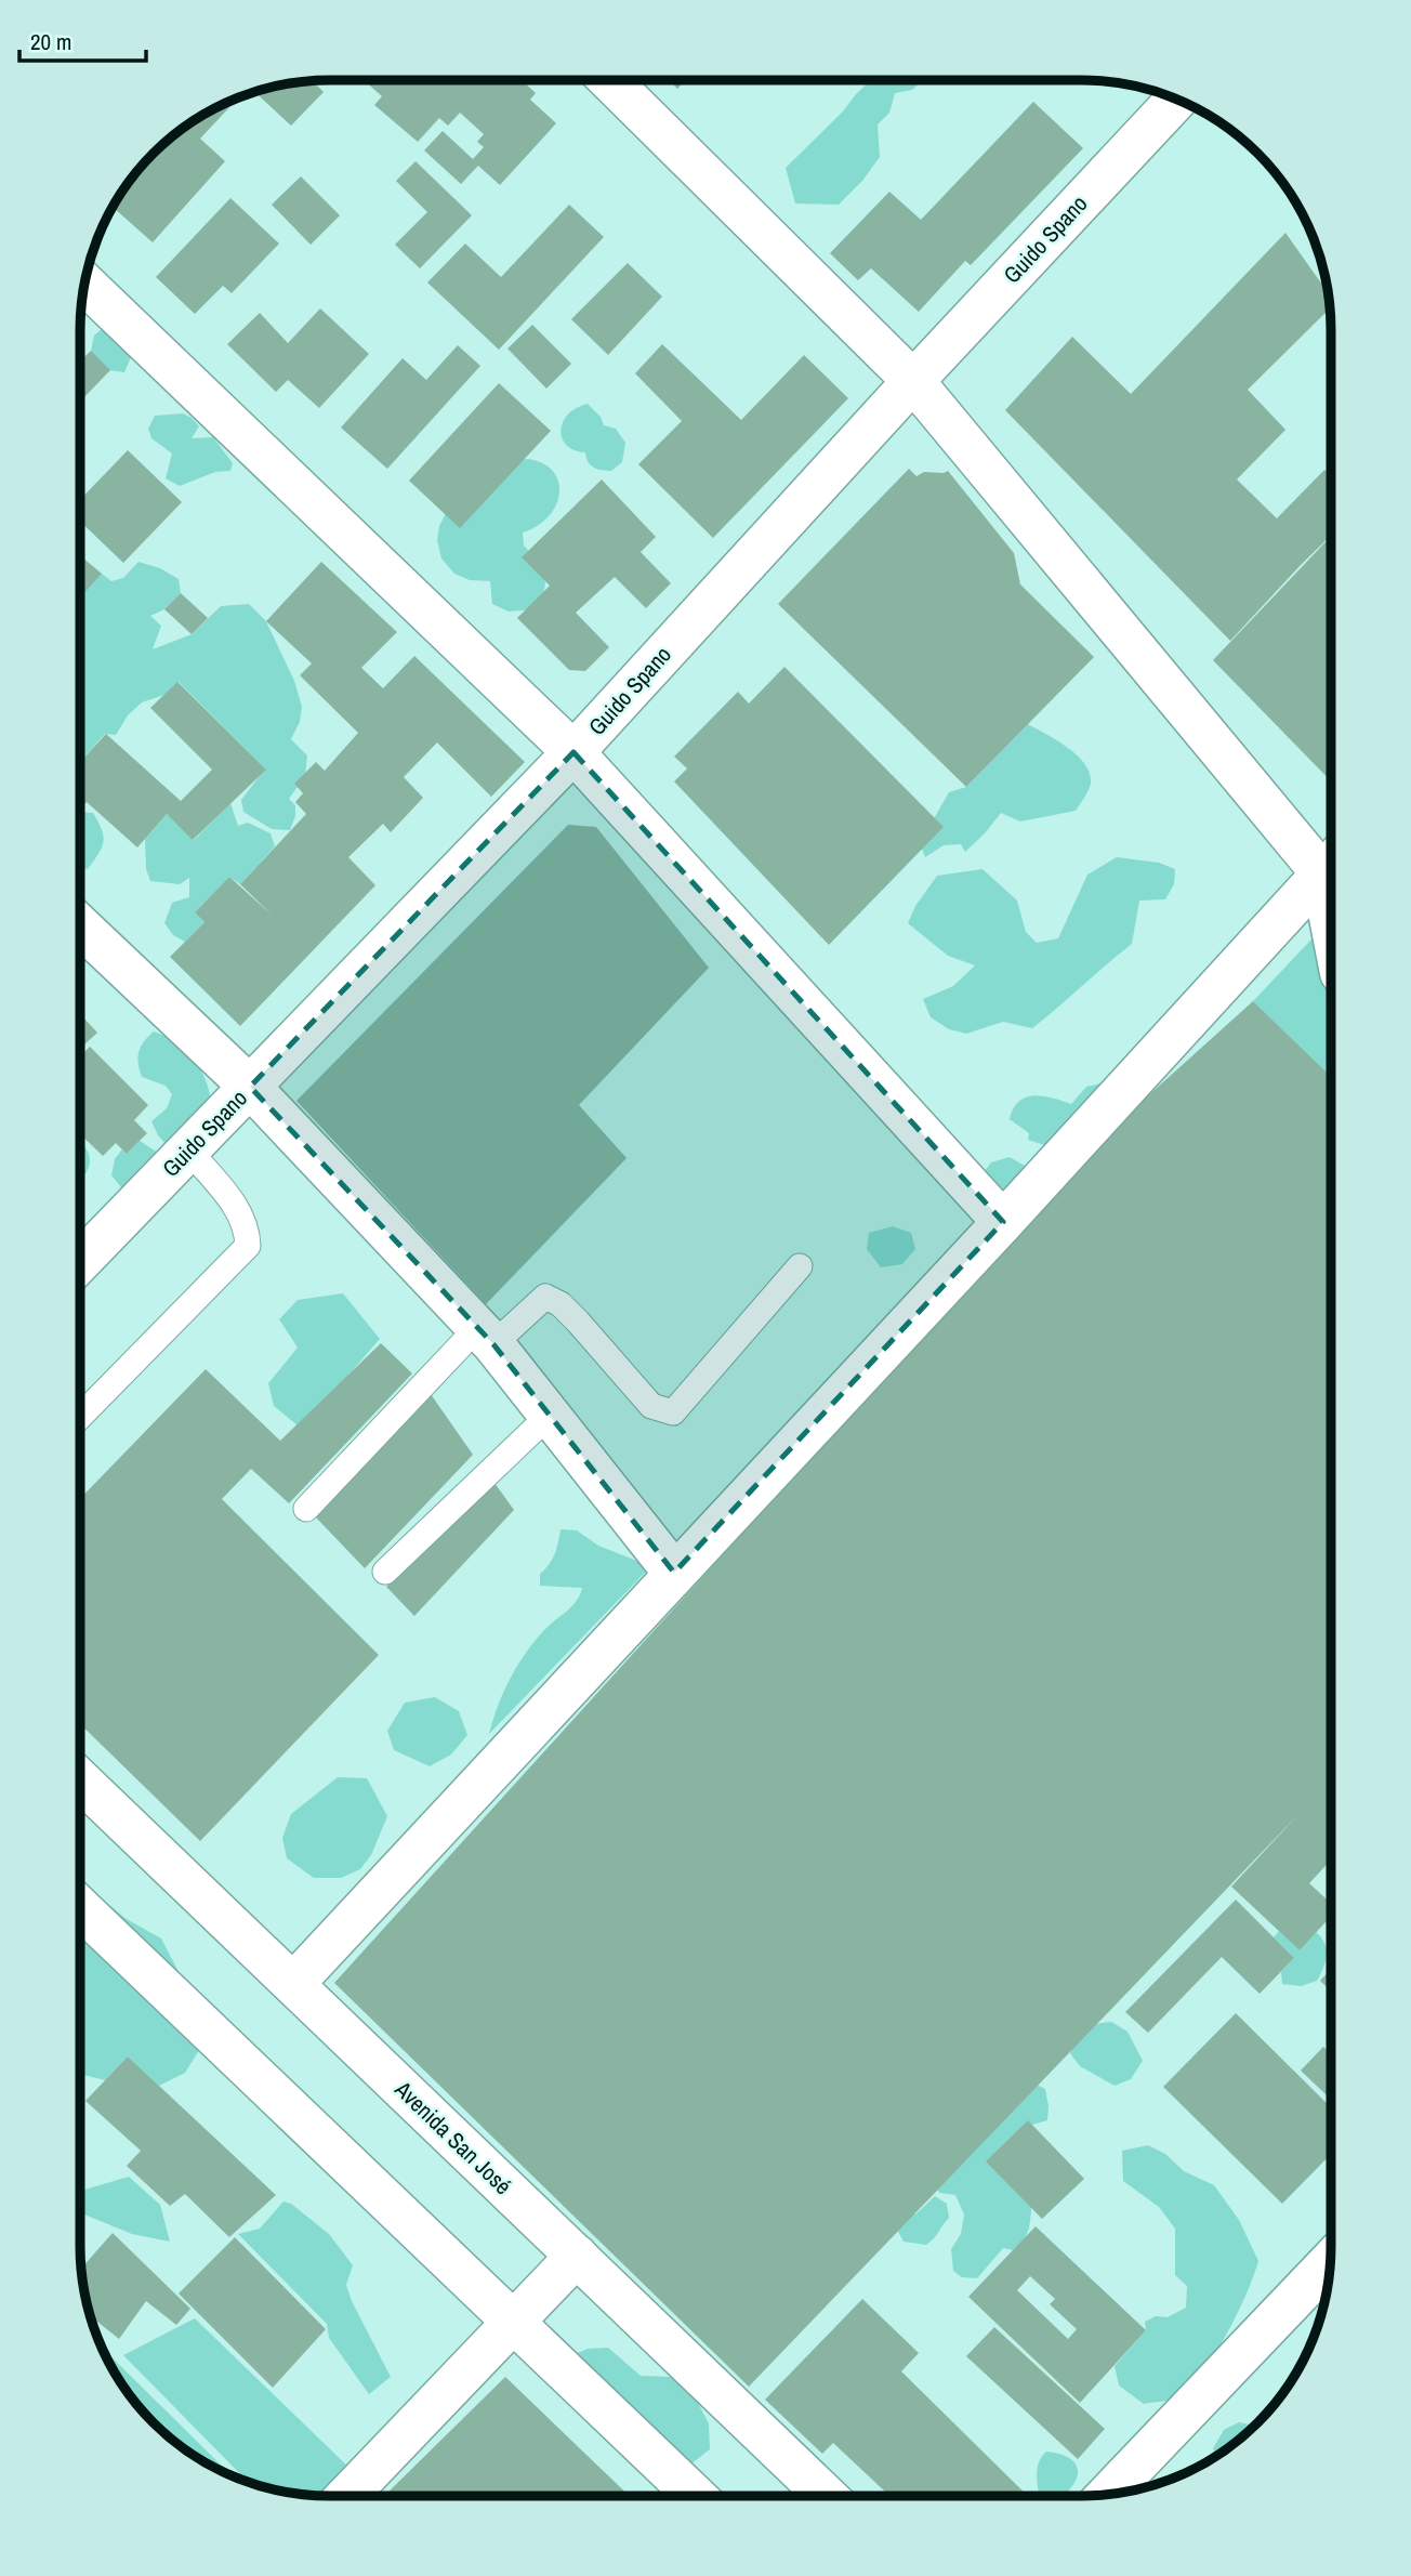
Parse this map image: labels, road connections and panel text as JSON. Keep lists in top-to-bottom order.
{
  "streets": {
    "street": ["Guido Spano", "Avenida San José"]
  },
  "scale_bar": "20 m"
}
